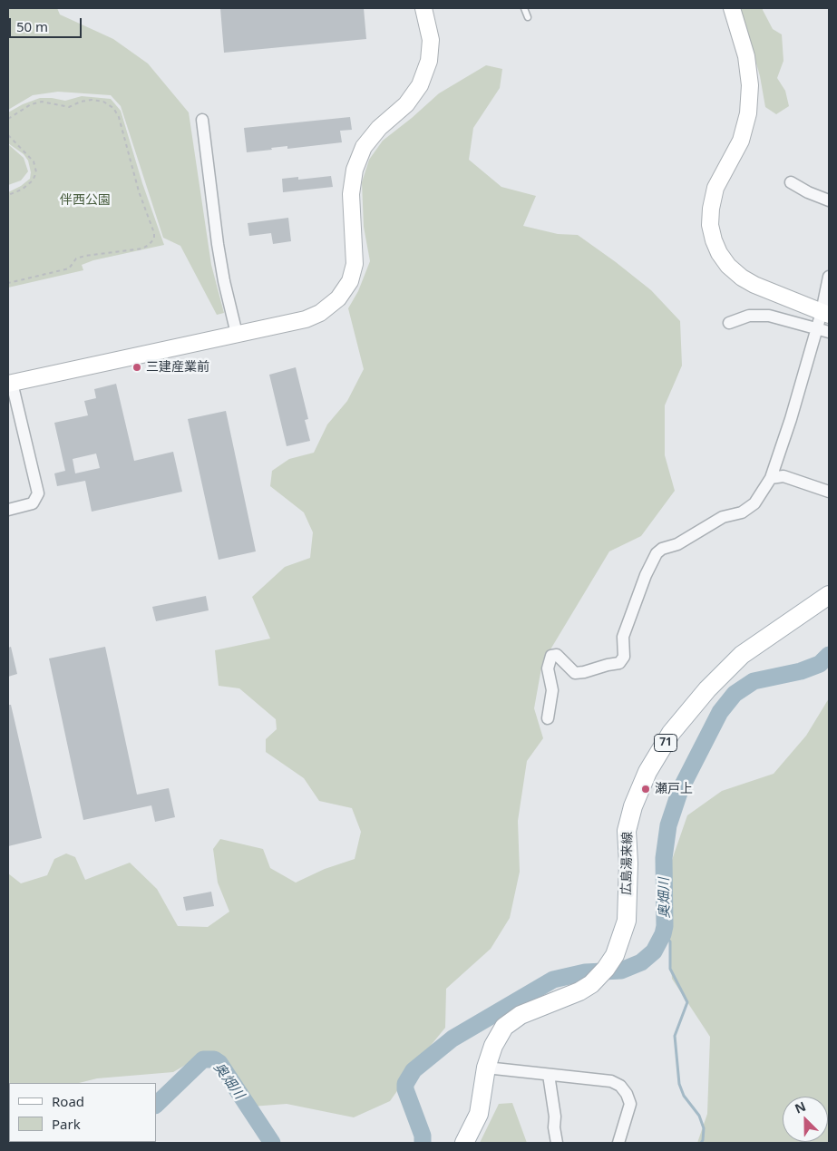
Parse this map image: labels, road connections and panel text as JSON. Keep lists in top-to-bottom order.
{
  "streets": {
    "main road": ["71", "広島湯来線"]
  },
  "water": ["奥畑川"],
  "parks": ["伴西公園"],
  "places": ["三建産業前", "瀬戸上"],
  "legend": ["Road", "Park"],
  "scale_bar": "50 m",
  "north": "top left"
}
